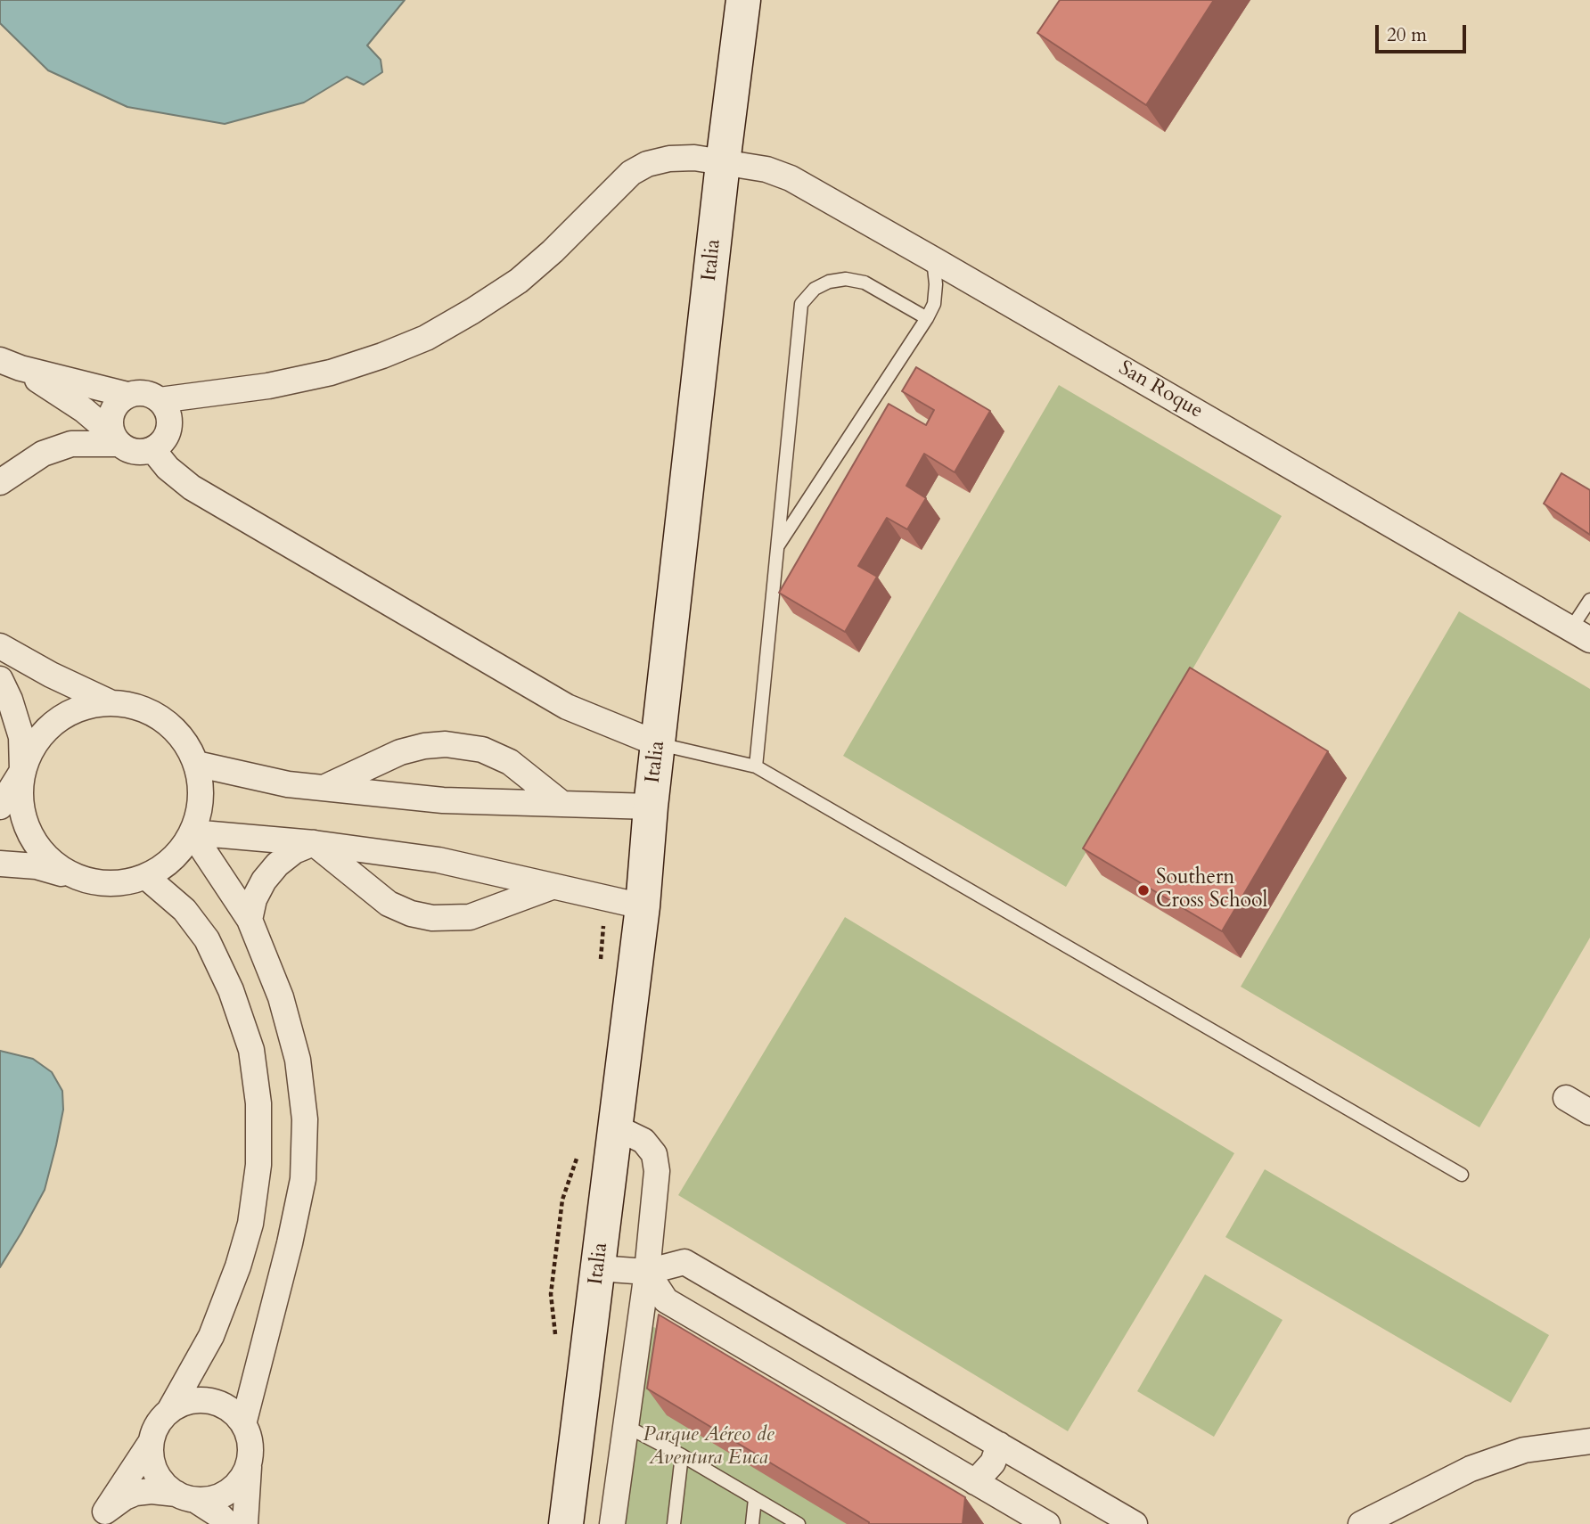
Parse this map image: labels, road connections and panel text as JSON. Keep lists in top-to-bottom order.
{
  "streets": {
    "street": ["Italia", "San Roque"]
  },
  "crossings": [
    ["Italia", "San Roque"]
  ],
  "parks": ["Parque Aéreo de Aventura Euca"],
  "places": ["Southern Cross School"],
  "scale_bar": "20 m"
}
